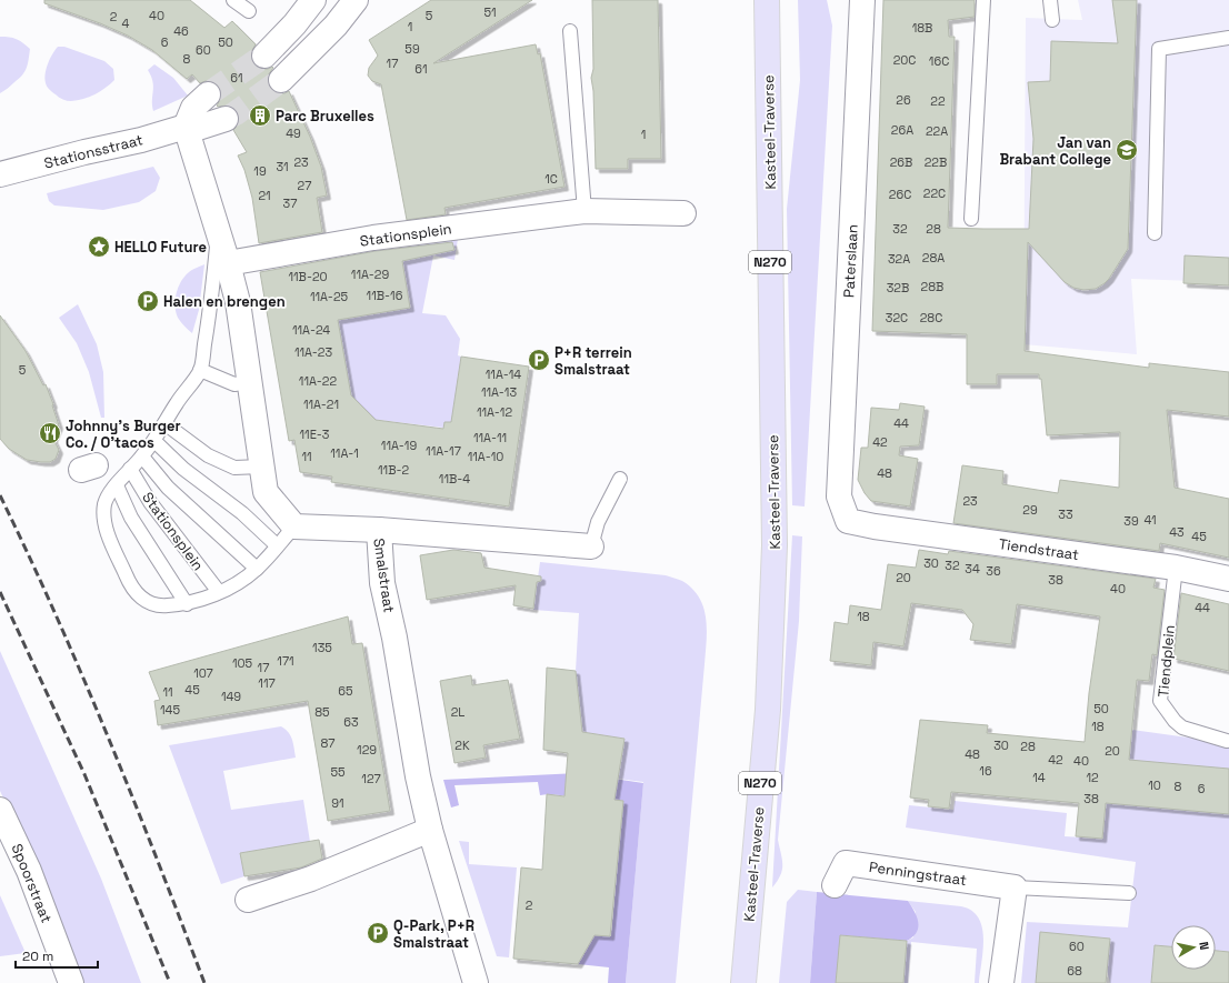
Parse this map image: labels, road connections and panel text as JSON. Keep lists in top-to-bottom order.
{
  "streets": {
    "main road": ["Kasteel-Traverse", "N270"],
    "street": [
      "Stationsstraat",
      "Stationsplein",
      "Paterslaan",
      "Tiendstraat",
      "Smalstraat",
      "Penningstraat",
      "Spoorstraat"
    ],
    "lane": ["Tiendplein"]
  },
  "crossings": [
    ["Paterslaan", "Tiendstraat"],
    ["Tiendstraat", "Tiendplein"]
  ],
  "places": {
    "building": ["Parc Bruxelles"],
    "school or university": ["Jan van Brabant College"],
    "place": ["HELLO Future"],
    "parking": ["Halen en brengen", "P+R terrein Smalstraat", "Q-Park, P+R Smalstraat"],
    "restaurant": ["Johnny's Burger Co. / O'tacos"]
  },
  "house_numbers": [
    "51",
    "40",
    "5",
    "2",
    "4",
    "1",
    "18B",
    "46",
    "6",
    "50",
    "59",
    "60",
    "8",
    "20C",
    "16C",
    "17",
    "61",
    "61",
    "26",
    "22",
    "26A",
    "22A",
    "49",
    "1",
    "23",
    "26B",
    "22B",
    "31",
    "19",
    "1C",
    "27",
    "22C",
    "26C",
    "21",
    "37",
    "32",
    "28",
    "28A",
    "32A",
    "11A-29",
    "11B-20",
    "28B",
    "32B",
    "11B-16",
    "11A-25",
    "32C",
    "28C",
    "11A-24",
    "11A-23",
    "5",
    "11A-14",
    "11A-22",
    "11A-13",
    "11A-21",
    "11A-12",
    "44",
    "11E-3",
    "11A-11",
    "42",
    "11A-19",
    "11A-17",
    "11A-1",
    "11",
    "11A-10",
    "11B-2",
    "48",
    "11B-4",
    "23",
    "29",
    "33",
    "41",
    "39",
    "43",
    "45",
    "30",
    "32",
    "34",
    "36",
    "20",
    "38",
    "40",
    "44",
    "18",
    "135",
    "171",
    "105",
    "17",
    "107",
    "117",
    "45",
    "65",
    "11",
    "149",
    "50",
    "145",
    "85",
    "2L",
    "63",
    "18",
    "87",
    "2K",
    "30",
    "28",
    "129",
    "20",
    "48",
    "42",
    "40",
    "16",
    "55",
    "14",
    "12",
    "127",
    "10",
    "8",
    "6",
    "38",
    "91",
    "2",
    "60",
    "68"
  ],
  "scale_bar": "20 m",
  "north": "right"
}
